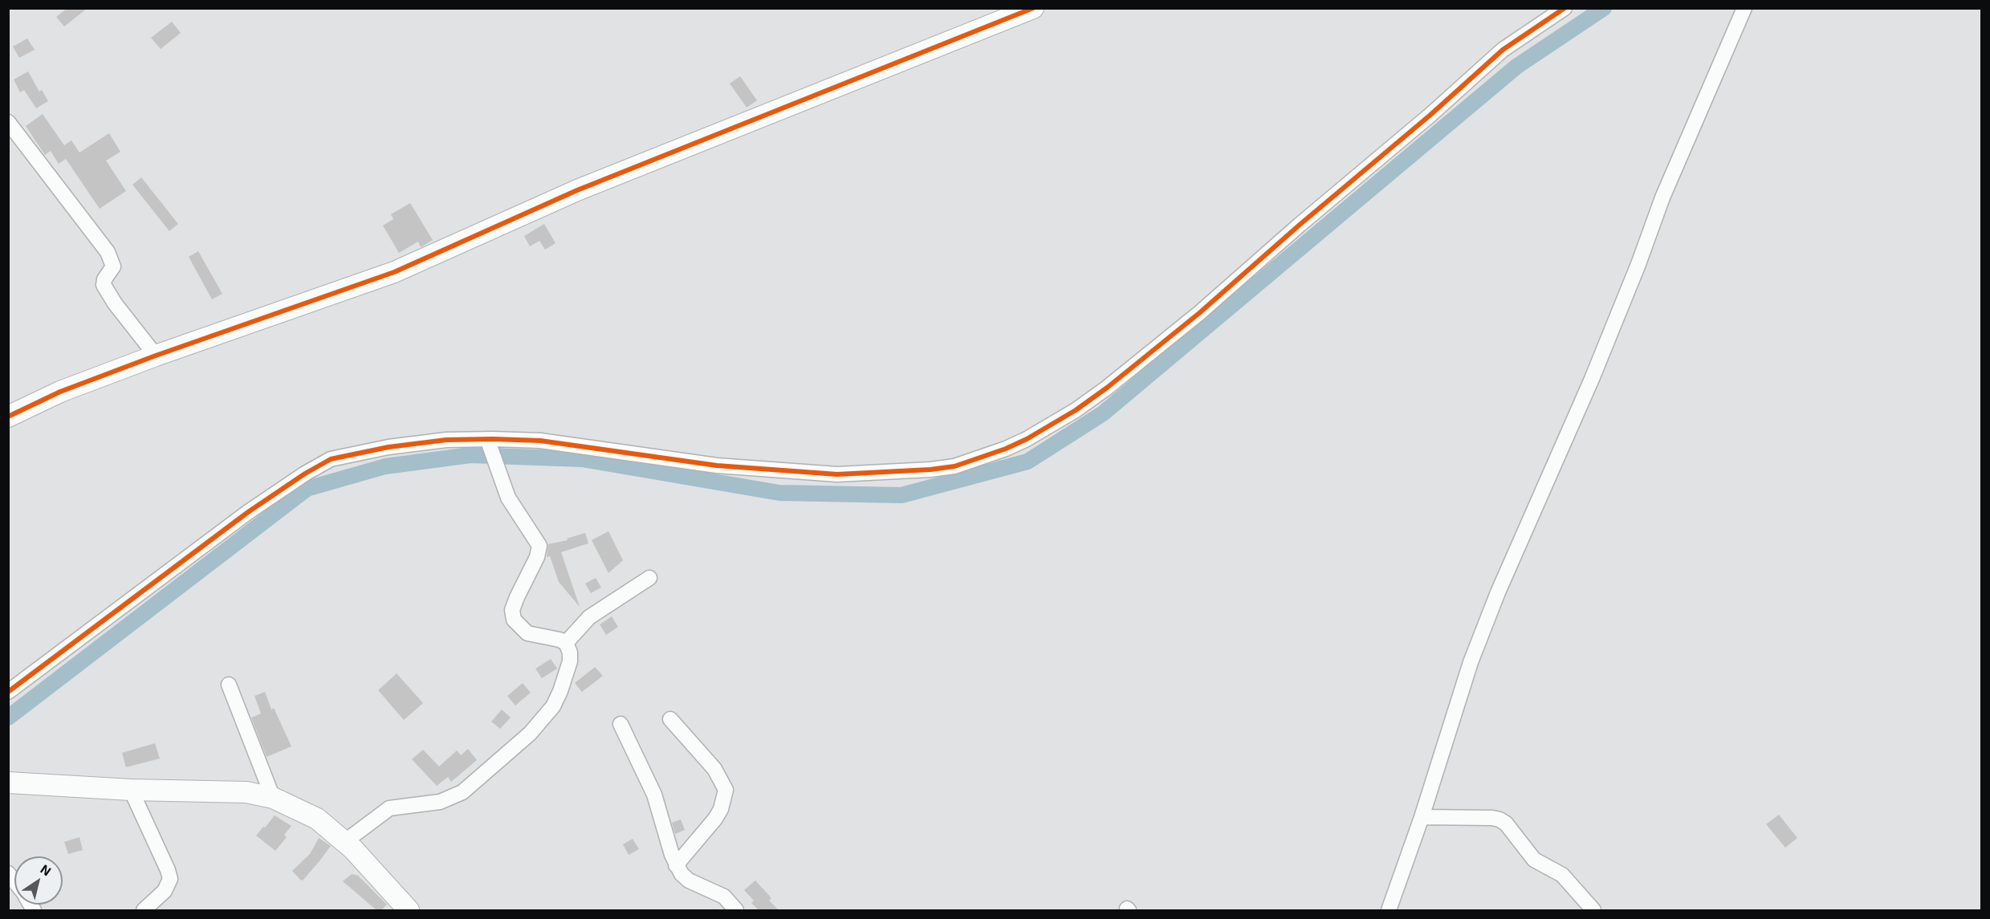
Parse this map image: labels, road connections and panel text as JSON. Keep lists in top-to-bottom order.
{
  "north": "top right"
}
